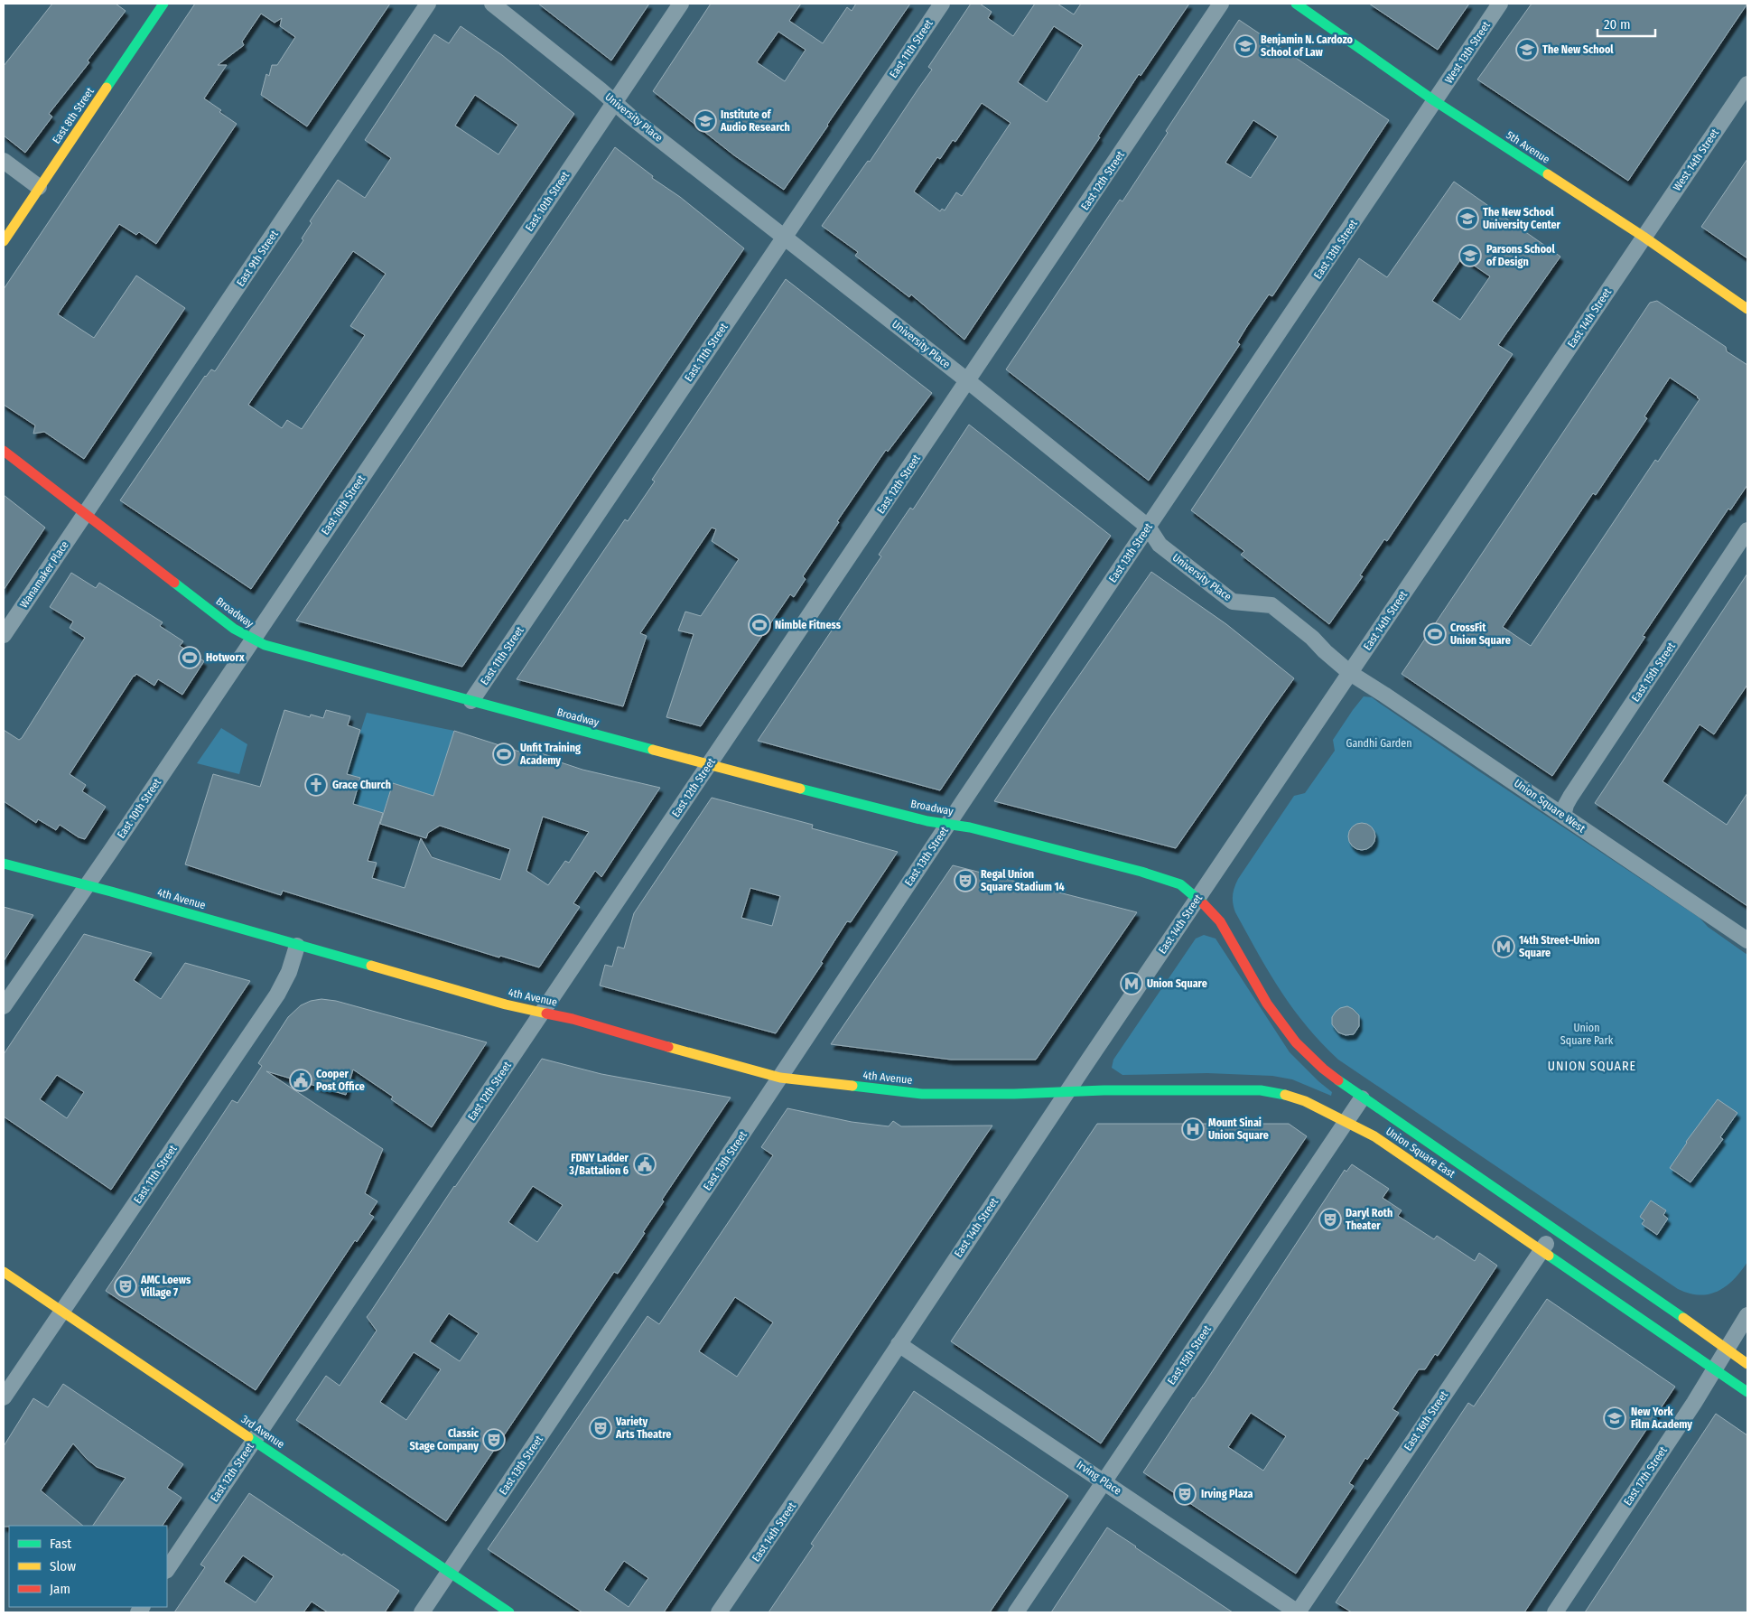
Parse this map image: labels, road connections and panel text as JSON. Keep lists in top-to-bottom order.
{
  "streets": {
    "main road": [
      "East 8th Street",
      "5th Avenue",
      "Broadway",
      "4th Avenue",
      "Union Square East",
      "3rd Avenue"
    ],
    "street": [
      "East 11th Street",
      "West 13th Street",
      "University Place",
      "West 14th Street",
      "East 12th Street",
      "East 10th Street",
      "East 13th Street",
      "East 9th Street",
      "East 14th Street",
      "Wanamaker Place",
      "East 15th Street",
      "Union Square West",
      "East 16th Street",
      "East 17th Street",
      "Irving Place"
    ]
  },
  "crossings": [
    ["East 11th Street", "University Place"],
    ["East 11th Street", "Broadway"],
    ["East 11th Street", "4th Avenue"],
    ["East 11th Street", "3rd Avenue"],
    ["West 13th Street", "5th Avenue"],
    ["West 13th Street", "East 13th Street"],
    ["University Place", "East 12th Street"],
    ["University Place", "East 10th Street"],
    ["University Place", "East 13th Street"],
    ["University Place", "East 14th Street"],
    ["University Place", "Union Square West"],
    ["5th Avenue", "West 14th Street"],
    ["5th Avenue", "East 13th Street"],
    ["5th Avenue", "East 14th Street"],
    ["West 14th Street", "East 14th Street"],
    ["East 12th Street", "Broadway"],
    ["East 12th Street", "4th Avenue"],
    ["East 12th Street", "3rd Avenue"],
    ["East 10th Street", "Broadway"],
    ["East 10th Street", "4th Avenue"],
    ["East 13th Street", "Broadway"],
    ["East 13th Street", "4th Avenue"],
    ["East 13th Street", "3rd Avenue"],
    ["East 9th Street", "Wanamaker Place"],
    ["East 9th Street", "Broadway"],
    ["East 14th Street", "Broadway"],
    ["East 14th Street", "Union Square West"],
    ["East 14th Street", "4th Avenue"],
    ["East 14th Street", "Union Square East"],
    ["East 14th Street", "Irving Place"],
    ["Wanamaker Place", "Broadway"],
    ["Broadway", "Union Square East"],
    ["East 15th Street", "Union Square West"],
    ["East 15th Street", "Union Square East"],
    ["East 15th Street", "Irving Place"],
    ["4th Avenue", "Union Square East"],
    ["Union Square East", "East 16th Street"],
    ["Union Square East", "East 17th Street"],
    ["East 16th Street", "Irving Place"]
  ],
  "districts": ["UNION SQUARE"],
  "parks": ["Gandhi Garden", "Union Square Park"],
  "places": {
    "school or university": [
      "Benjamin N. Cardozo School of Law",
      "The New School",
      "Institute of Audio Research",
      "The New School University Center",
      "Parsons School of Design",
      "New York Film Academy"
    ],
    "sports": [
      "Nimble Fitness",
      "CrossFit Union Square",
      "Hotworx",
      "Unfit Training Academy"
    ],
    "church": ["Grace Church"],
    "theatre": [
      "Regal Union Square Stadium 14",
      "Daryl Roth Theater",
      "AMC Loews Village 7",
      "Variety Arts Theatre",
      "Classic Stage Company",
      "Irving Plaza"
    ],
    "metro station": ["14th Street–Union Square", "Union Square"],
    "public building": ["Cooper Post Office", "FDNY Ladder 3/Battalion 6"],
    "hospital": ["Mount Sinai Union Square"]
  },
  "legend": ["Fast", "Slow", "Jam"],
  "scale_bar": "20 m"
}
